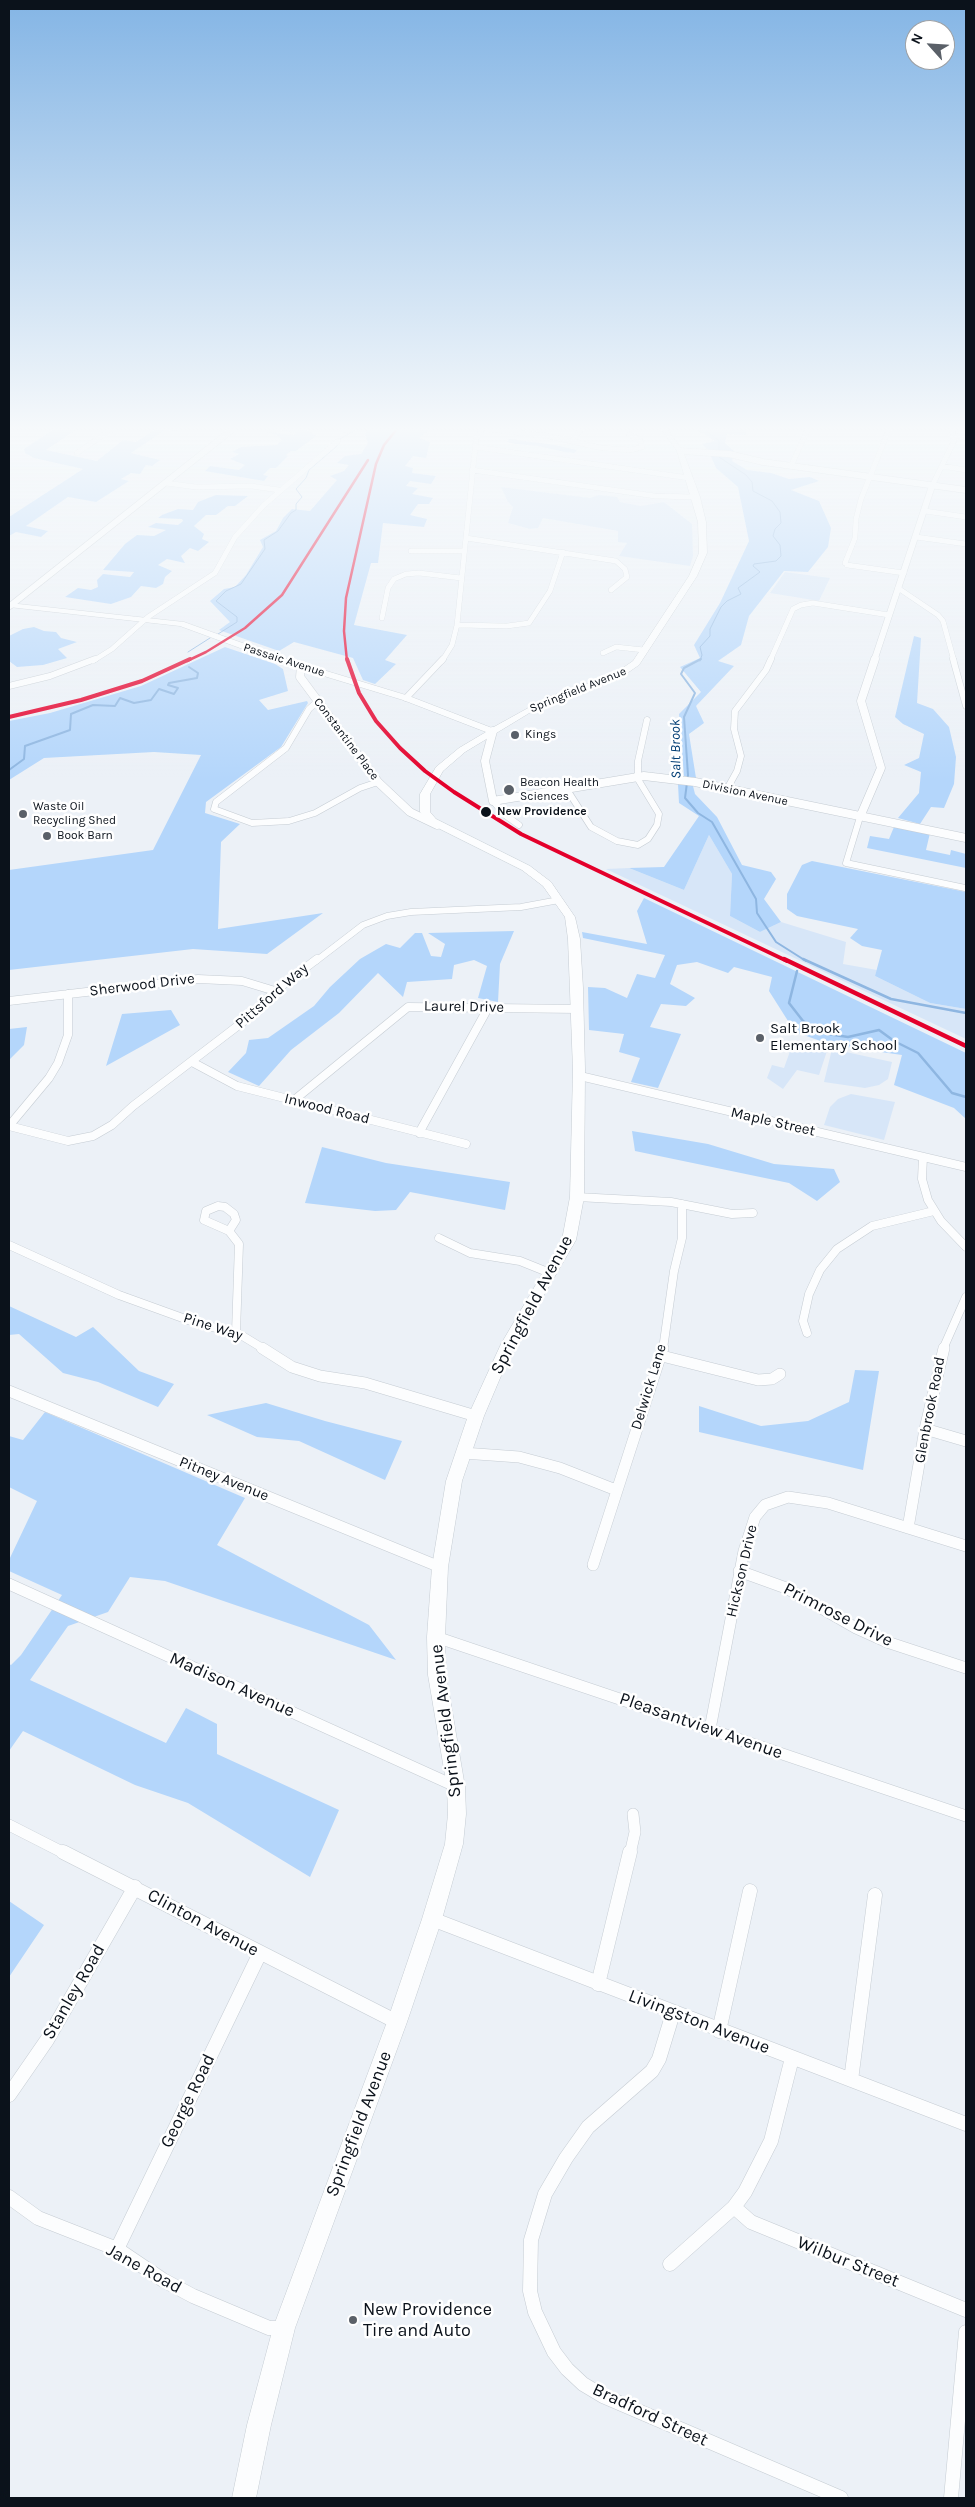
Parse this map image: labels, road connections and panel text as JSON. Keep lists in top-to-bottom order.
{
  "streets": {
    "main road": ["Passaic Avenue", "Springfield Avenue"],
    "street": [
      "Constantine Place",
      "Division Avenue",
      "Sherwood Drive",
      "Pittsford Way",
      "Laurel Drive",
      "Inwood Road",
      "Maple Street",
      "Pine Way",
      "Delwick Lane",
      "Glenbrook Road",
      "Pitney Avenue",
      "Hickson Drive",
      "Primrose Drive",
      "Madison Avenue",
      "Pleasantview Avenue",
      "Clinton Avenue",
      "Stanley Road",
      "Livingston Avenue",
      "George Road",
      "Wilbur Street",
      "Jane Road",
      "Bradford Street"
    ]
  },
  "crossings": [
    ["Passaic Avenue", "Springfield Avenue"],
    ["Springfield Avenue", "Constantine Place"],
    ["Springfield Avenue", "Pittsford Way"],
    ["Springfield Avenue", "Laurel Drive"],
    ["Springfield Avenue", "Maple Street"],
    ["Springfield Avenue", "Pine Way"],
    ["Springfield Avenue", "Pitney Avenue"],
    ["Springfield Avenue", "Madison Avenue"],
    ["Springfield Avenue", "Pleasantview Avenue"],
    ["Springfield Avenue", "Clinton Avenue"],
    ["Springfield Avenue", "Livingston Avenue"],
    ["Springfield Avenue", "Jane Road"],
    ["Sherwood Drive", "Pittsford Way"],
    ["Pittsford Way", "Inwood Road"],
    ["Laurel Drive", "Inwood Road"],
    ["Glenbrook Road", "Hickson Drive"],
    ["Hickson Drive", "Primrose Drive"],
    ["Hickson Drive", "Pleasantview Avenue"],
    ["Clinton Avenue", "Stanley Road"],
    ["Clinton Avenue", "George Road"],
    ["Livingston Avenue", "Bradford Street"],
    ["George Road", "Jane Road"]
  ],
  "water": ["Salt Brook"],
  "places": [
    "Kings",
    "Beacon Health Sciences",
    "New Providence",
    "Waste Oil Recycling Shed",
    "Book Barn",
    "Salt Brook Elementary School",
    "New Providence Tire and Auto"
  ],
  "north": "top left"
}
